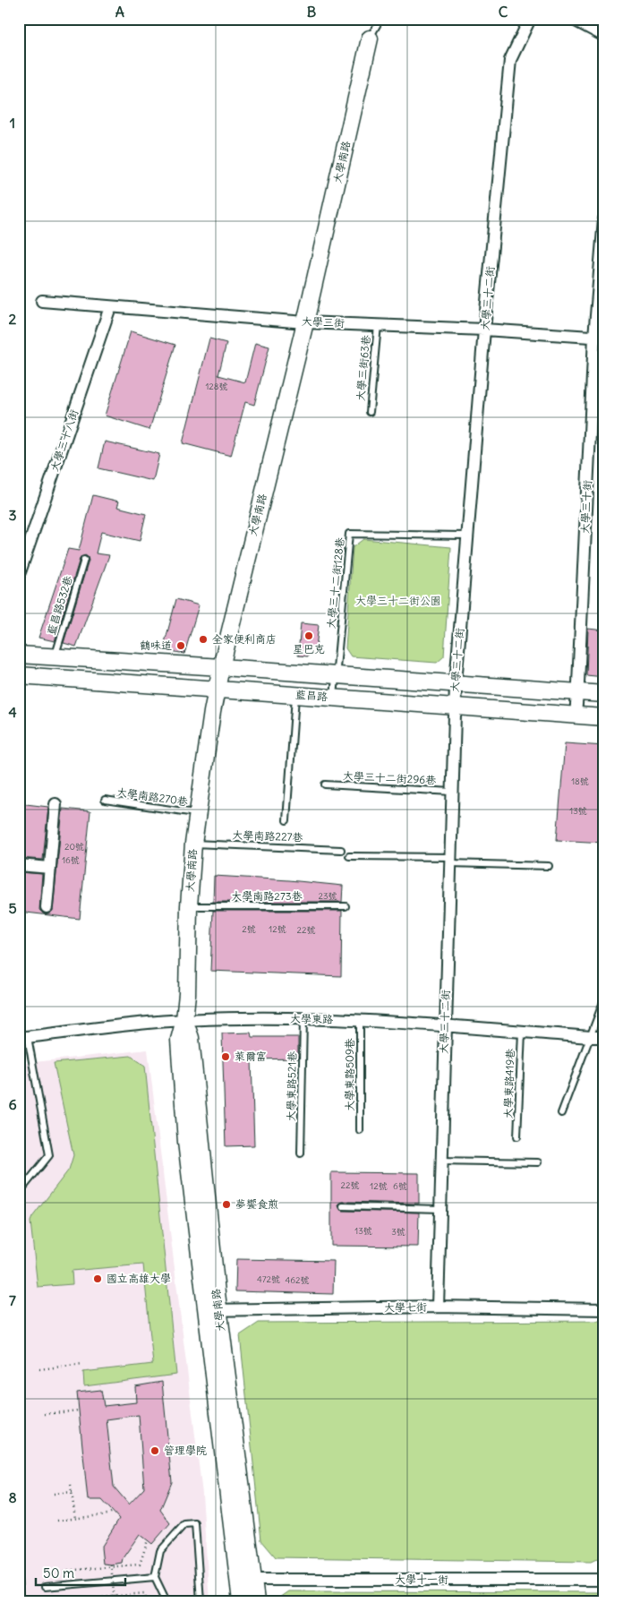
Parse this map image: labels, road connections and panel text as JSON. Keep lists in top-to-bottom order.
{
  "streets": {
    "street": [
      "大學南路",
      "大學三十二街",
      "大學三街",
      "大學三十八街",
      "大學三十街",
      "藍昌路",
      "大學東路",
      "大學七街",
      "大學十一街"
    ],
    "lane": [
      "大學三街63巷",
      "大學三十二街128巷",
      "藍昌路532巷",
      "大學三十二街296巷",
      "大學南路270巷",
      "大學南路227巷",
      "大學南路273巷",
      "大學東路509巷",
      "大學東路419巷",
      "大學東路521巷"
    ]
  },
  "crossings": [
    ["大學南路", "大學三街"],
    ["大學南路", "藍昌路"],
    ["大學南路", "大學南路270巷"],
    ["大學南路", "大學南路227巷"],
    ["大學南路", "大學南路273巷"],
    ["大學南路", "大學東路"],
    ["大學南路", "大學七街"],
    ["大學南路", "大學十一街"],
    ["大學三十二街", "大學三街"],
    ["大學三十二街", "大學三十二街128巷"],
    ["大學三十二街", "藍昌路"],
    ["大學三十二街", "大學三十二街296巷"],
    ["大學三十二街", "大學東路"],
    ["大學三十二街", "大學七街"],
    ["大學三街", "大學三街63巷"],
    ["大學三街", "大學三十八街"],
    ["大學三街", "大學三十街"],
    ["大學三十街", "藍昌路"],
    ["大學三十二街128巷", "藍昌路"],
    ["藍昌路532巷", "藍昌路"],
    ["大學東路", "大學東路509巷"],
    ["大學東路", "大學東路419巷"],
    ["大學東路", "大學東路521巷"]
  ],
  "parks": ["大學三十二街公園"],
  "places": [
    "星巴克",
    "全家便利商店",
    "鶴味道",
    "萊爾富",
    "夢饗食煎",
    "國立高雄大學",
    "管理學院"
  ],
  "house_numbers": [
    "128號",
    "18號",
    "13號",
    "20號",
    "16號",
    "23號",
    "2號",
    "12號",
    "22號",
    "22號",
    "12號",
    "6號",
    "13號",
    "3號",
    "472號",
    "462號"
  ],
  "scale_bar": "50 m",
  "grid": {
    "columns": ["A", "B", "C"],
    "rows": [
      "1",
      "2",
      "3",
      "4",
      "5",
      "6",
      "7",
      "8"
    ]
  }
}
